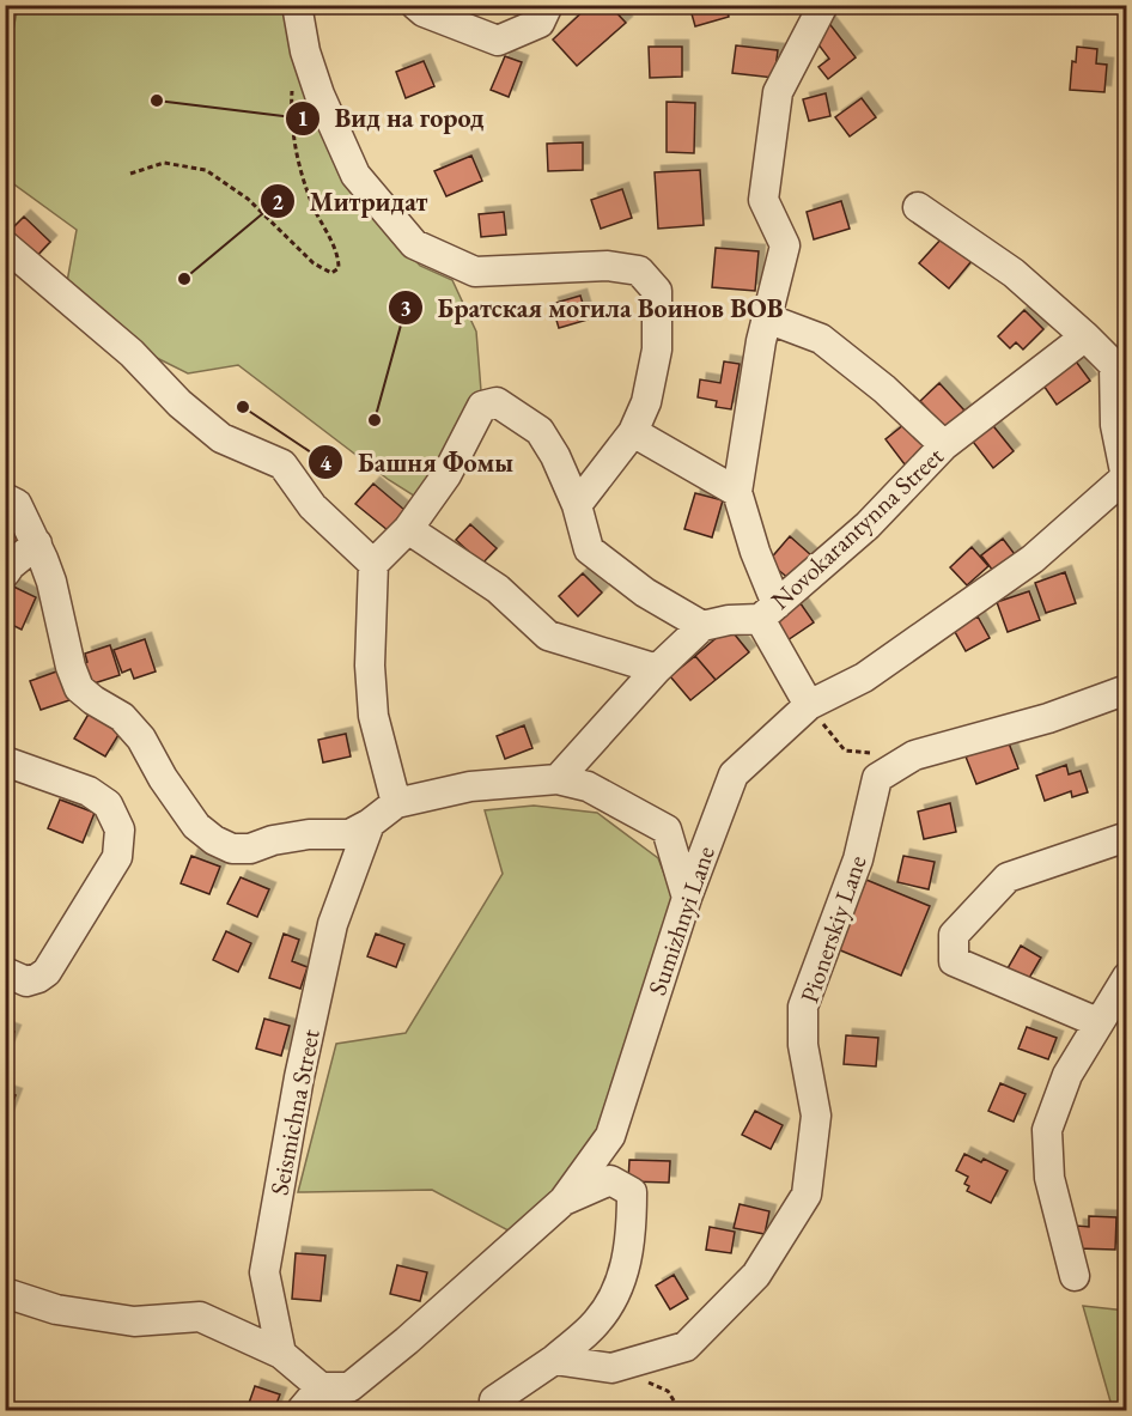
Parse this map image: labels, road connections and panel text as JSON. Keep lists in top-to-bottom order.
{
  "streets": {
    "street": [
      "Novokarantynna Street",
      "Sumizhnyi Lane",
      "Pionerskiy Lane",
      "Seismichna Street"
    ]
  },
  "places": [
    "Вид на город",
    "Митридат",
    "Башня Фомы",
    "Братская могила Воинов ВОВ"
  ]
}
